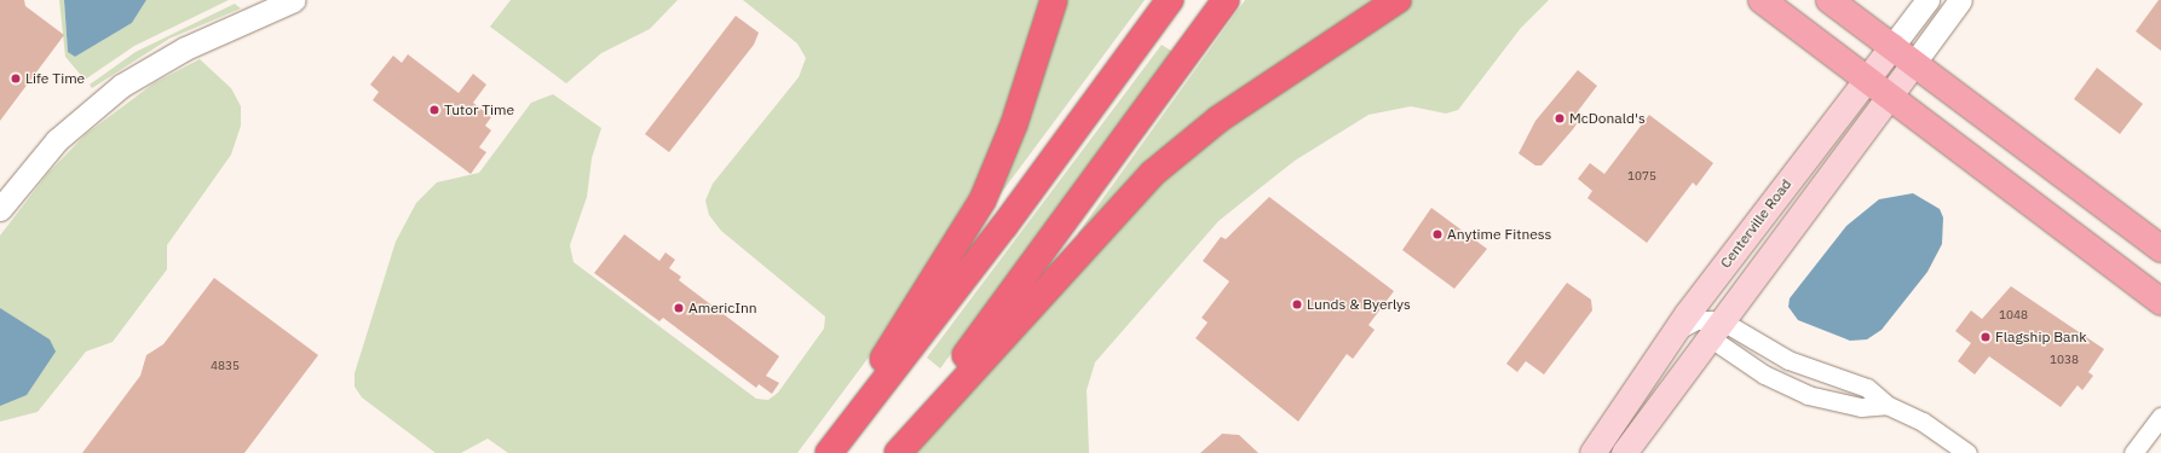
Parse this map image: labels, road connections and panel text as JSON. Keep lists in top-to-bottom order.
{
  "streets": {
    "main road": ["Centerville Road"]
  },
  "places": [
    "Life Time",
    "Tutor Time",
    "McDonald's",
    "Anytime Fitness",
    "Lunds & Byerlys",
    "AmericInn",
    "Flagship Bank"
  ],
  "house_numbers": [
    "1075",
    "1048",
    "1038",
    "4835"
  ]
}
